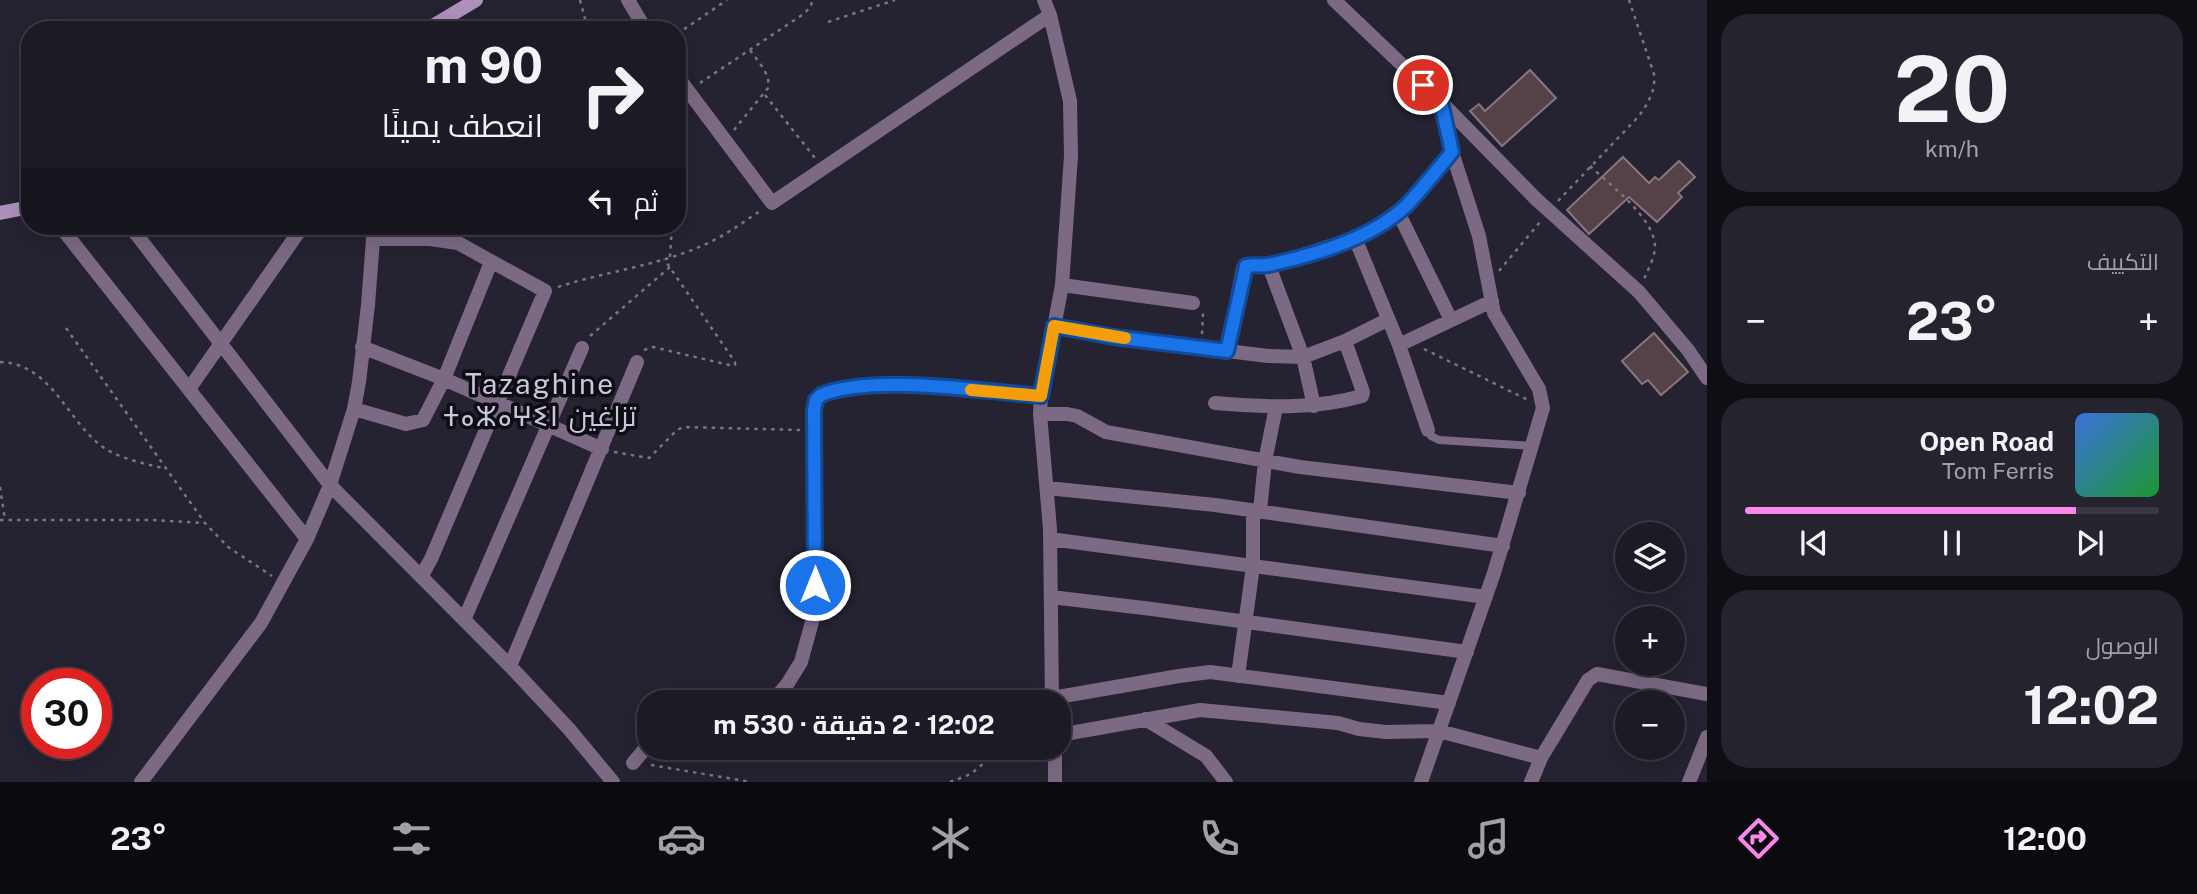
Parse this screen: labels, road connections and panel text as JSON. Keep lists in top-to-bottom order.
{
  "districts": ["Tazaghine ⵜⴰⵣⴰⵖⵉⵏ تزاغين"],
  "page": {
    "tile": [
      ["20", "km/h"],
      "التكييف",
      ["الوصول", "12:02"]
    ],
    "turn": ["90 m", "انعطف يمينًا"],
    "then": "ثم",
    "heat": ["−", "23°", "+"],
    "song": ["Open Road", "Tom Ferris"],
    "map_buttons": ["+", "−"],
    "limit": "30",
    "trip": "12:02 · 2 دقيقة · 530 m",
    "tabs": ["12:00", "23°"]
  }
}
